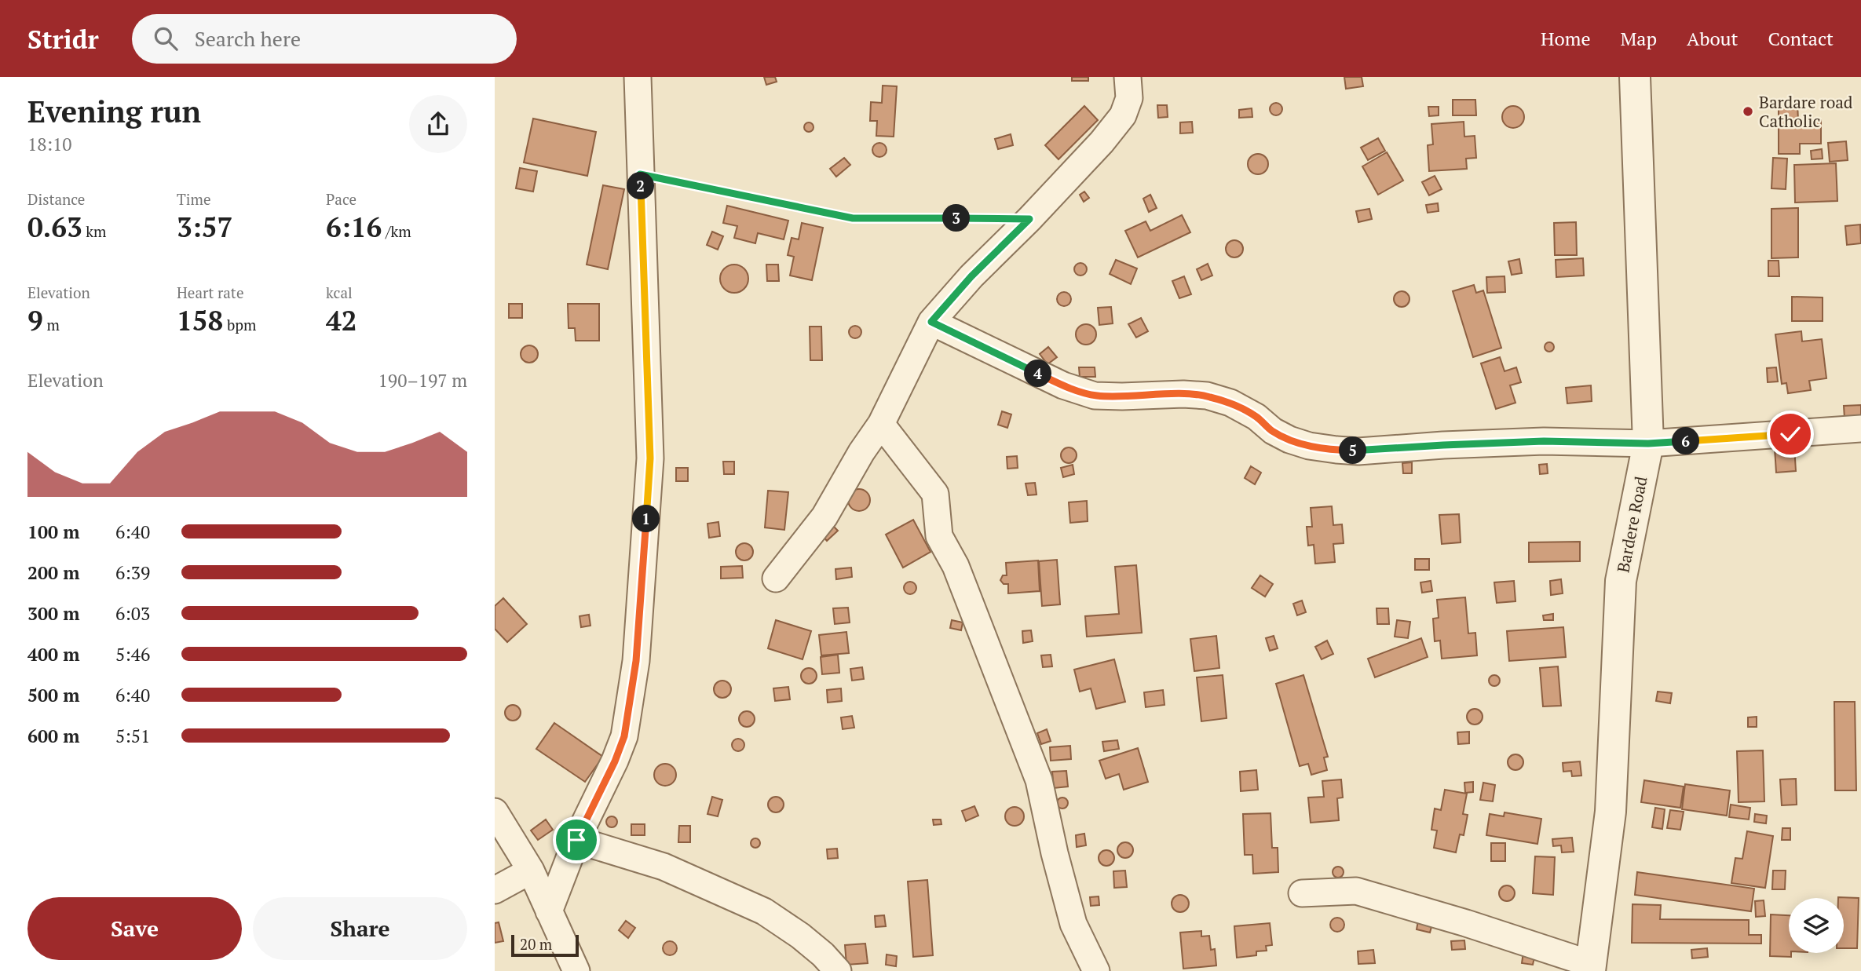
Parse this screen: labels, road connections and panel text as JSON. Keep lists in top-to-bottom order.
{
  "streets": {
    "street": ["Bardere Road"]
  },
  "places": ["Bardare road Catholic"],
  "scale_bar": "20 m",
  "page": {
    "header": "Stridr",
    "search": "Search here",
    "nav": [
      "Home",
      "Map",
      "About",
      "Contact"
    ],
    "heading": ["Evening run", "18:10"],
    "stats": [
      ["Distance", "0.63 km"],
      ["Time", "3:57"],
      ["Pace", "6:16 /km"],
      ["Elevation", "9 m"],
      ["Heart rate", "158 bpm"],
      ["kcal", "42"]
    ],
    "pins": [
      "2",
      "3",
      "4",
      "6",
      "5",
      "1"
    ],
    "chart": ["Elevation", "190–197 m"],
    "list": [
      {
        "name": "100 m",
        "note": "6:40"
      },
      {
        "name": "200 m",
        "note": "6:39"
      },
      {
        "name": "300 m",
        "note": "6:03"
      },
      {
        "name": "400 m",
        "note": "5:46"
      },
      {
        "name": "500 m",
        "note": "6:40"
      },
      {
        "name": "600 m",
        "note": "5:51"
      }
    ],
    "buttons": ["Save", "Share"],
    "scale": "20 m"
  }
}
